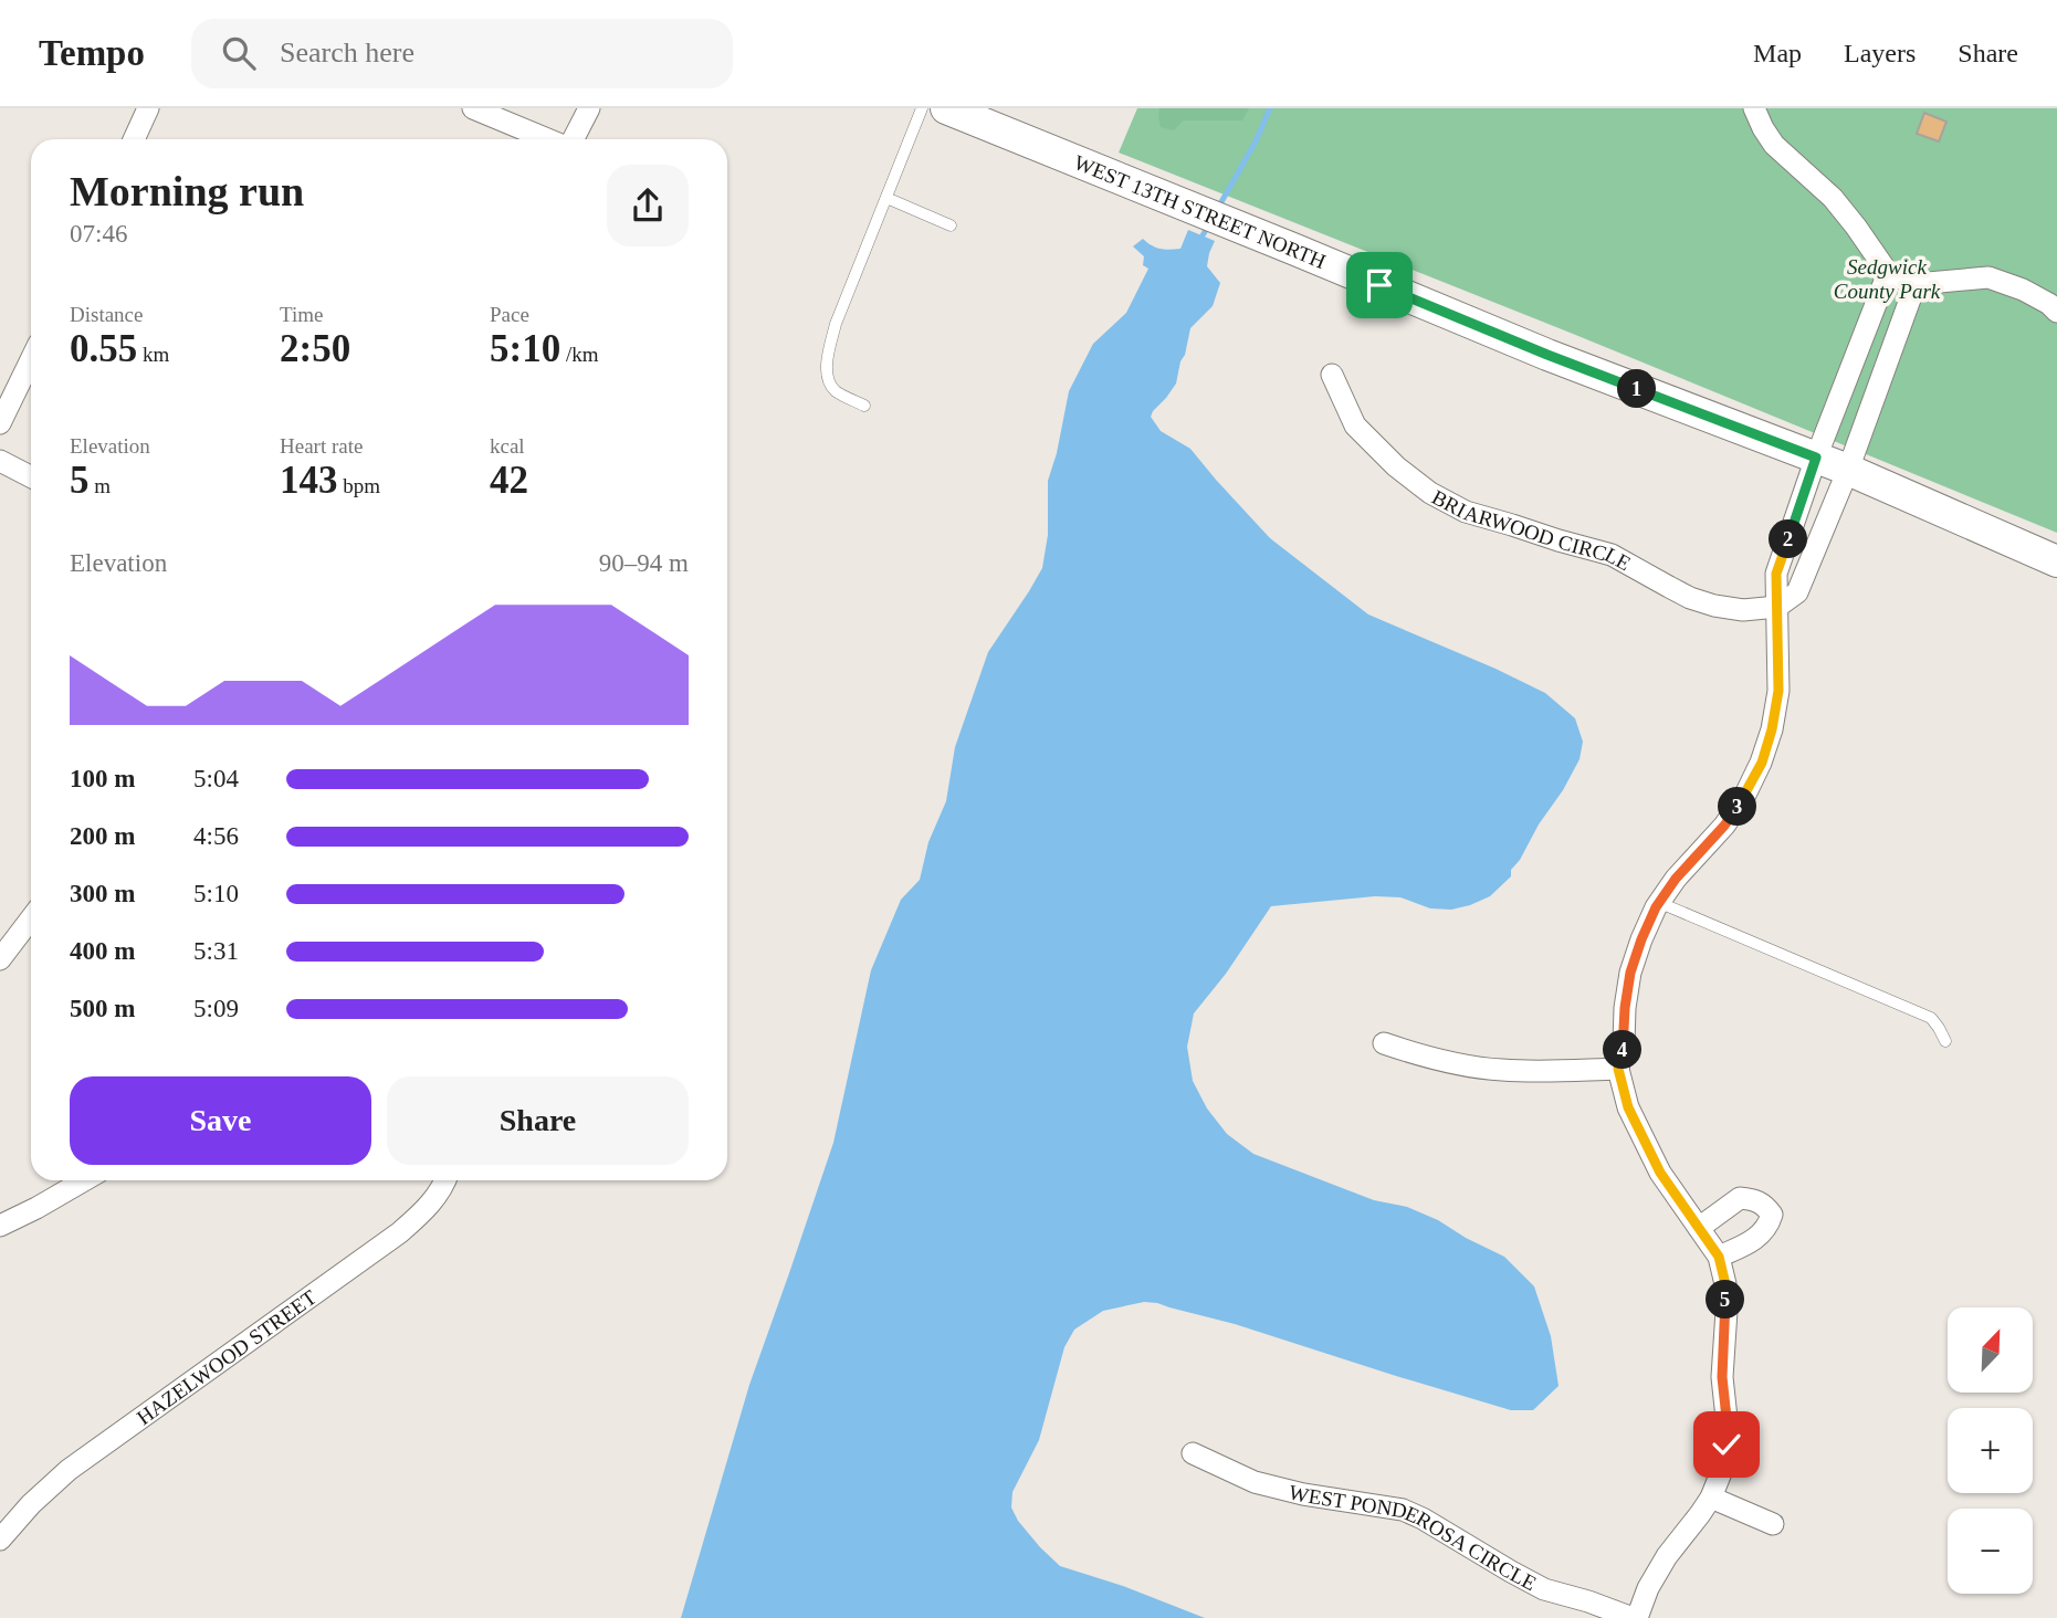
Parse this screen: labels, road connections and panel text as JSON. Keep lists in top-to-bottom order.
{
  "streets": {
    "street": [
      "WEST 13TH STREET NORTH",
      "BRIARWOOD CIRCLE",
      "HAZELWOOD STREET",
      "WEST PONDEROSA CIRCLE"
    ]
  },
  "parks": ["Sedgwick County Park"],
  "north": "top right",
  "page": {
    "header": "Tempo",
    "search": "Search here",
    "nav": ["Map", "Layers", "Share"],
    "heading": ["Morning run", "07:46"],
    "stats": [
      ["Distance", "0.55 km"],
      ["Time", "2:50"],
      ["Pace", "5:10 /km"],
      ["Elevation", "5 m"],
      ["Heart rate", "143 bpm"],
      ["kcal", "42"]
    ],
    "pins": [
      "1",
      "2",
      "3",
      "4",
      "5"
    ],
    "chart": ["Elevation", "90–94 m"],
    "list": [
      {
        "name": "100 m",
        "note": "5:04"
      },
      {
        "name": "200 m",
        "note": "4:56"
      },
      {
        "name": "300 m",
        "note": "5:10"
      },
      {
        "name": "400 m",
        "note": "5:31"
      },
      {
        "name": "500 m",
        "note": "5:09"
      }
    ],
    "buttons": ["Save", "Share"],
    "map_buttons": ["+", "−"]
  }
}
